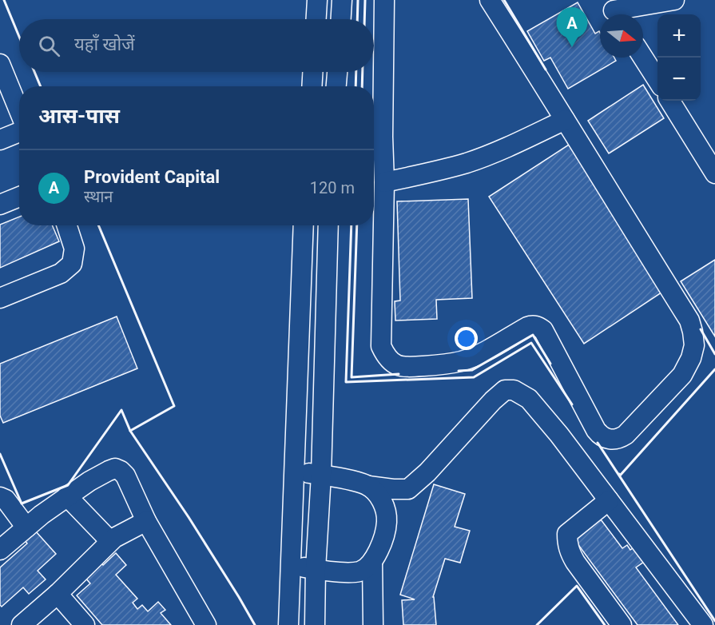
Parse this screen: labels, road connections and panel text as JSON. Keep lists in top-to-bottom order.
{
  "north": "right",
  "page": {
    "pins": "A",
    "map_buttons": ["+", "−"],
    "search": "यहाँ खोजें",
    "heading": "आस-पास",
    "list": [
      {
        "mark": "A",
        "name": "Provident Capital",
        "note": "स्थान",
        "value": "120 m"
      }
    ]
  }
}
